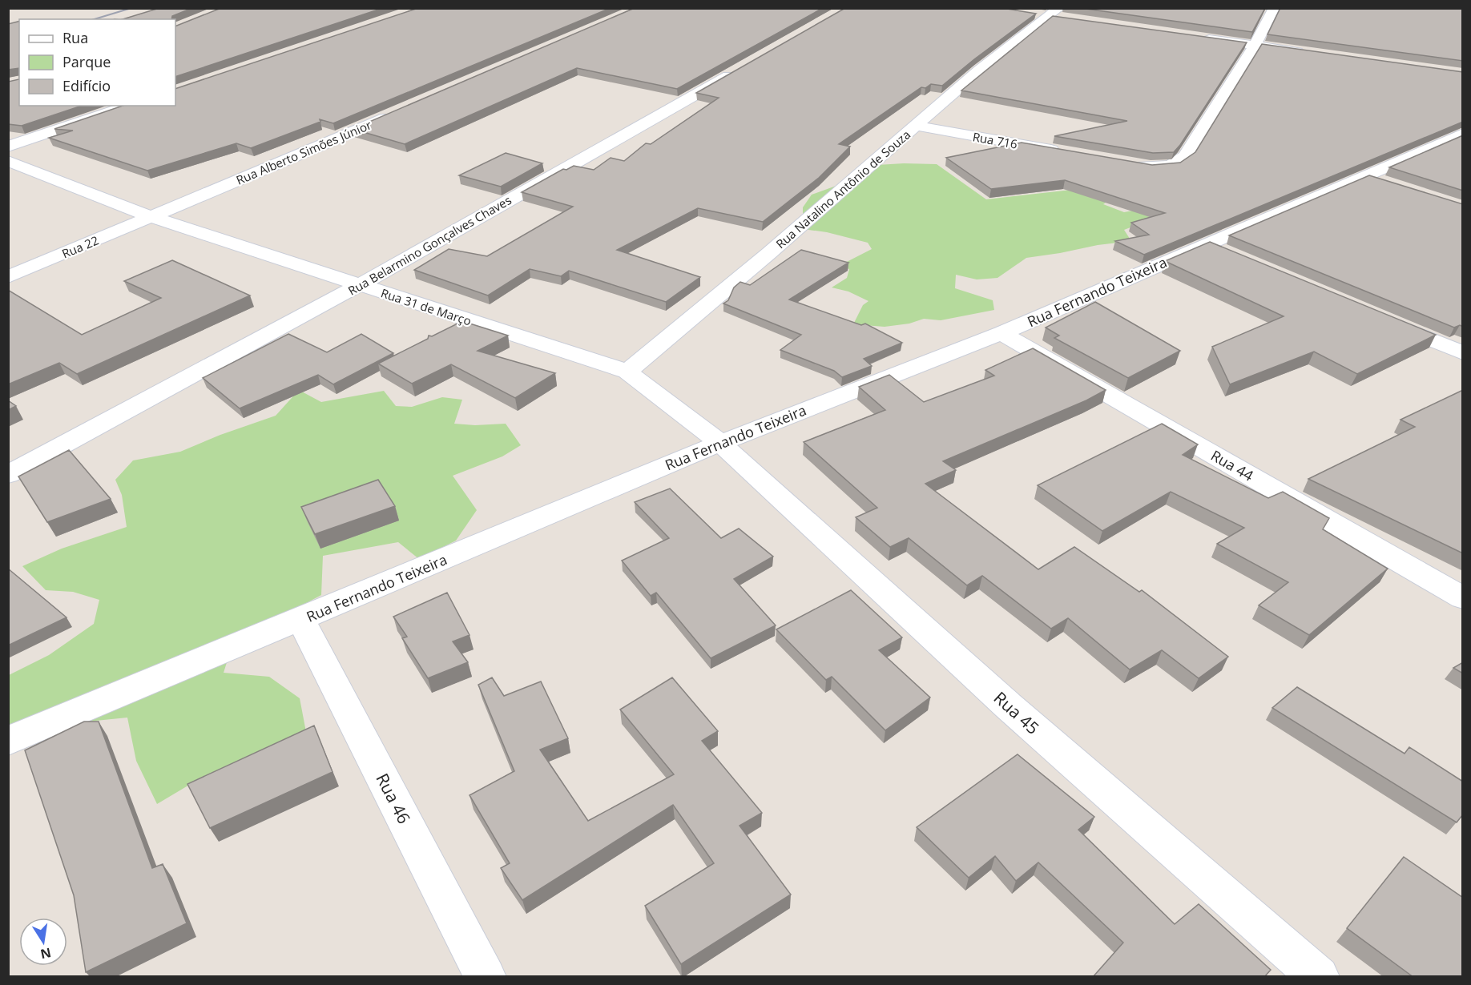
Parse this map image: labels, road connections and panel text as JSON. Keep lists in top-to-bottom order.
{
  "streets": {
    "street": [
      "Rua 716",
      "Rua Alberto Simões Júnior",
      "Rua Natalino Antônio de Souza",
      "Rua Belarmino Gonçalves Chaves",
      "Rua 22",
      "Rua Fernando Teixeira",
      "Rua 31 de Março",
      "Rua 44",
      "Rua 45",
      "Rua 46"
    ]
  },
  "crossings": [
    ["Rua 716", "Rua Natalino Antônio de Souza"],
    ["Rua Alberto Simões Júnior", "Rua 22"],
    ["Rua Alberto Simões Júnior", "Rua 31 de Março"],
    ["Rua Natalino Antônio de Souza", "Rua 31 de Março"],
    ["Rua Belarmino Gonçalves Chaves", "Rua 31 de Março"],
    ["Rua 22", "Rua 31 de Março"],
    ["Rua Fernando Teixeira", "Rua 31 de Março"],
    ["Rua Fernando Teixeira", "Rua 44"],
    ["Rua Fernando Teixeira", "Rua 45"],
    ["Rua Fernando Teixeira", "Rua 46"],
    ["Rua 31 de Março", "Rua 45"]
  ],
  "legend": ["Rua", "Parque", "Edifício"],
  "north": "bottom"
}
